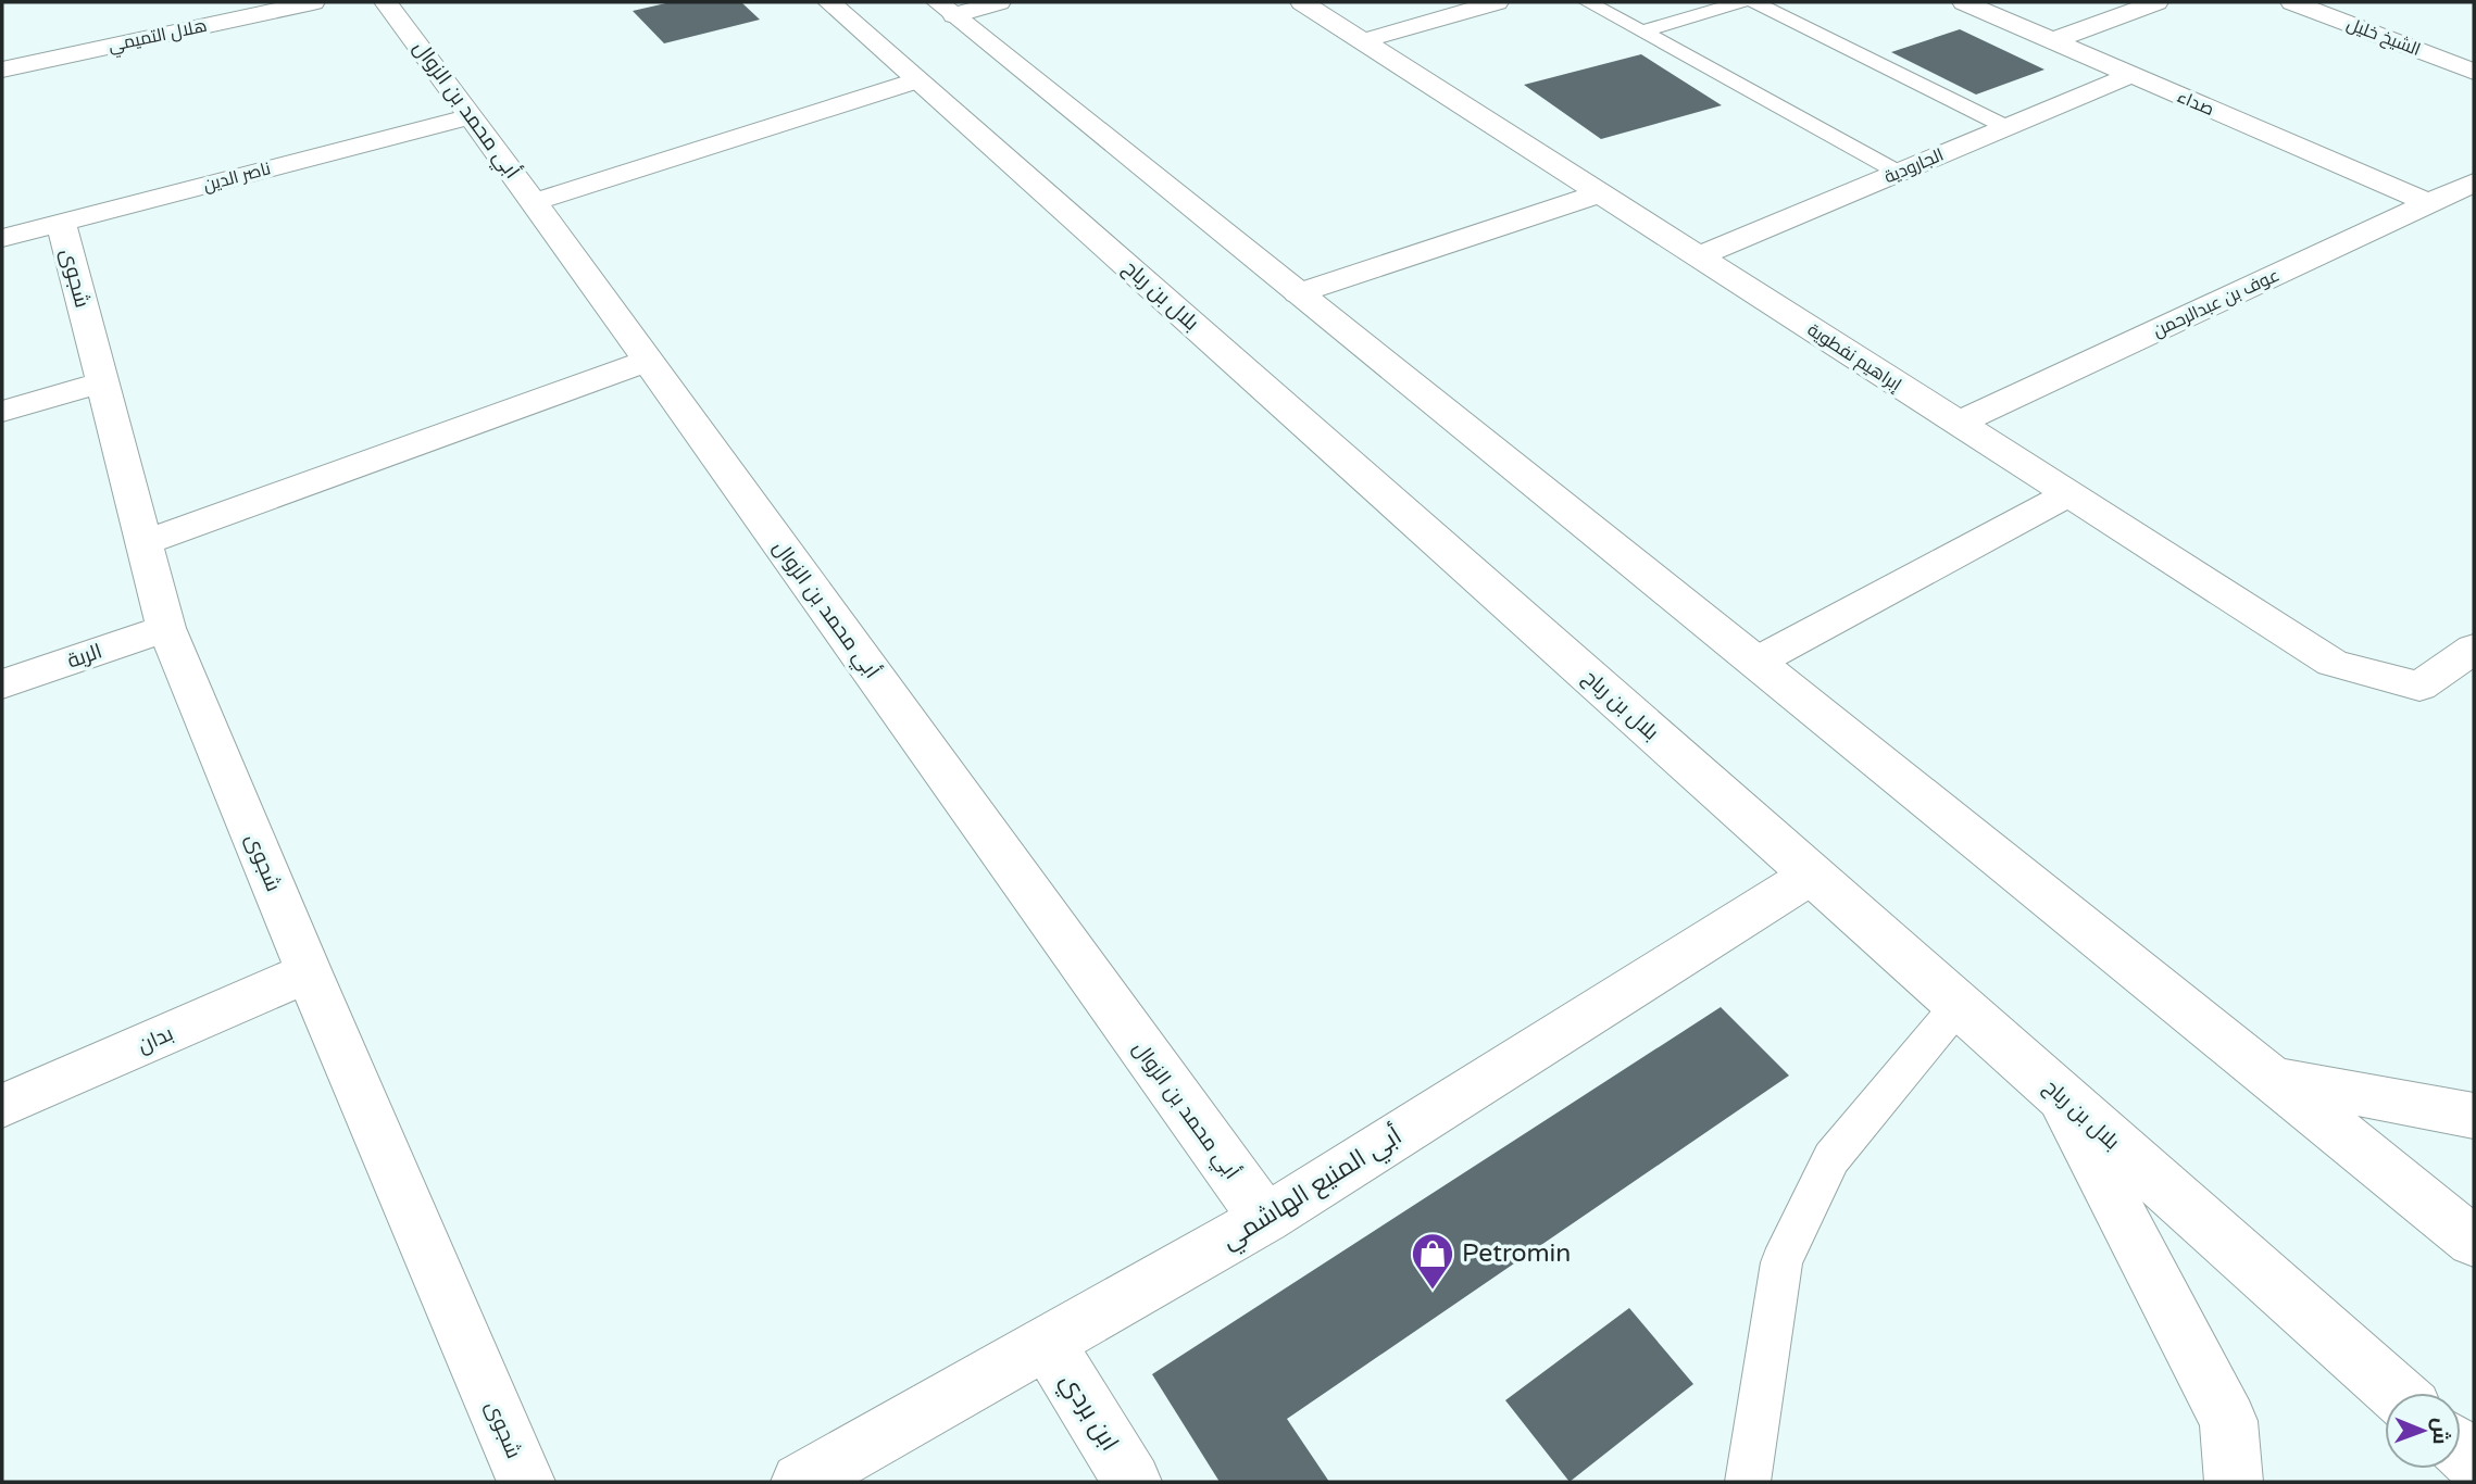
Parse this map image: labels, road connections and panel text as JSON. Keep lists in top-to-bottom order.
{
  "streets": {
    "street": [
      "هلال التميمي",
      "الشيخ خليل",
      "صداء",
      "أبي محمد بن الزوال",
      "الجارودية",
      "ناصر الدين",
      "شجوى",
      "بلال بن رباح",
      "عوف بن عبدالرحمن",
      "إبراهيم نفطوية",
      "الربة",
      "بدان",
      "أبي المنيع الهاشمي",
      "ابن بردي"
    ]
  },
  "crossings": [
    ["صداء", "الجارودية"],
    ["صداء", "عوف بن عبدالرحمن"],
    ["أبي محمد بن الزوال", "ناصر الدين"],
    ["أبي محمد بن الزوال", "أبي المنيع الهاشمي"],
    ["الجارودية", "إبراهيم نفطوية"],
    ["ناصر الدين", "شجوى"],
    ["شجوى", "الربة"],
    ["شجوى", "بدان"],
    ["بلال بن رباح", "أبي المنيع الهاشمي"],
    ["عوف بن عبدالرحمن", "إبراهيم نفطوية"],
    ["أبي المنيع الهاشمي", "ابن بردي"]
  ],
  "places": {
    "shop": ["Petromin"]
  },
  "north": "right"
}
